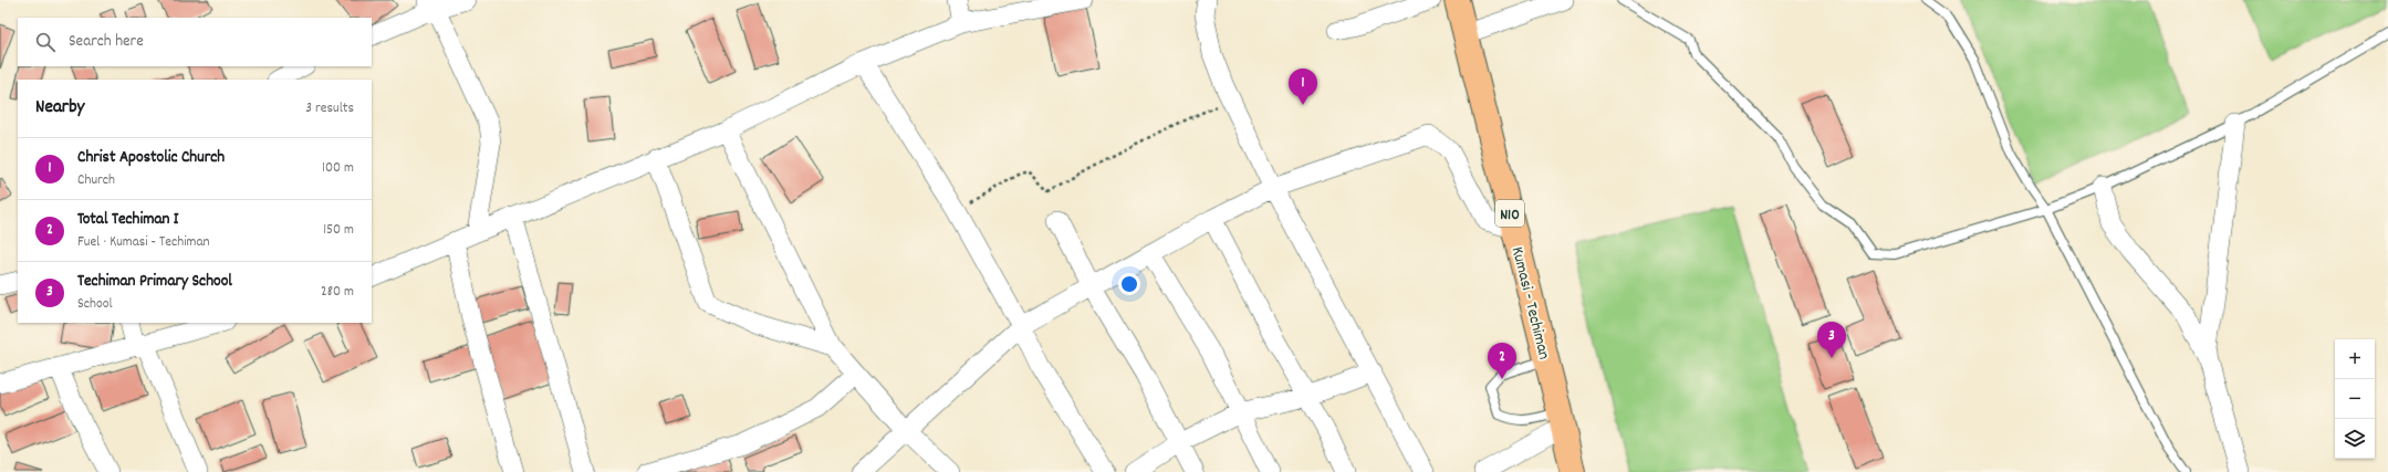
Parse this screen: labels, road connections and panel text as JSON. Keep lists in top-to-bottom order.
{
  "streets": {
    "highway": ["N10", "Kumasi - Techiman"]
  },
  "crossings": [
    ["N10", "Kumasi - Techiman"]
  ],
  "page": {
    "search": "Search here",
    "pins": ["1", "3", "2"],
    "heading": ["Nearby", "3 results"],
    "list": [
      {
        "mark": "1",
        "name": "Christ Apostolic Church",
        "note": "Church",
        "value": "100 m"
      },
      {
        "mark": "2",
        "name": "Total Techiman I",
        "note": "Fuel · Kumasi - Techiman",
        "value": "150 m"
      },
      {
        "mark": "3",
        "name": "Techiman Primary School",
        "note": "School",
        "value": "280 m"
      }
    ],
    "map_buttons": ["+", "−"]
  }
}
